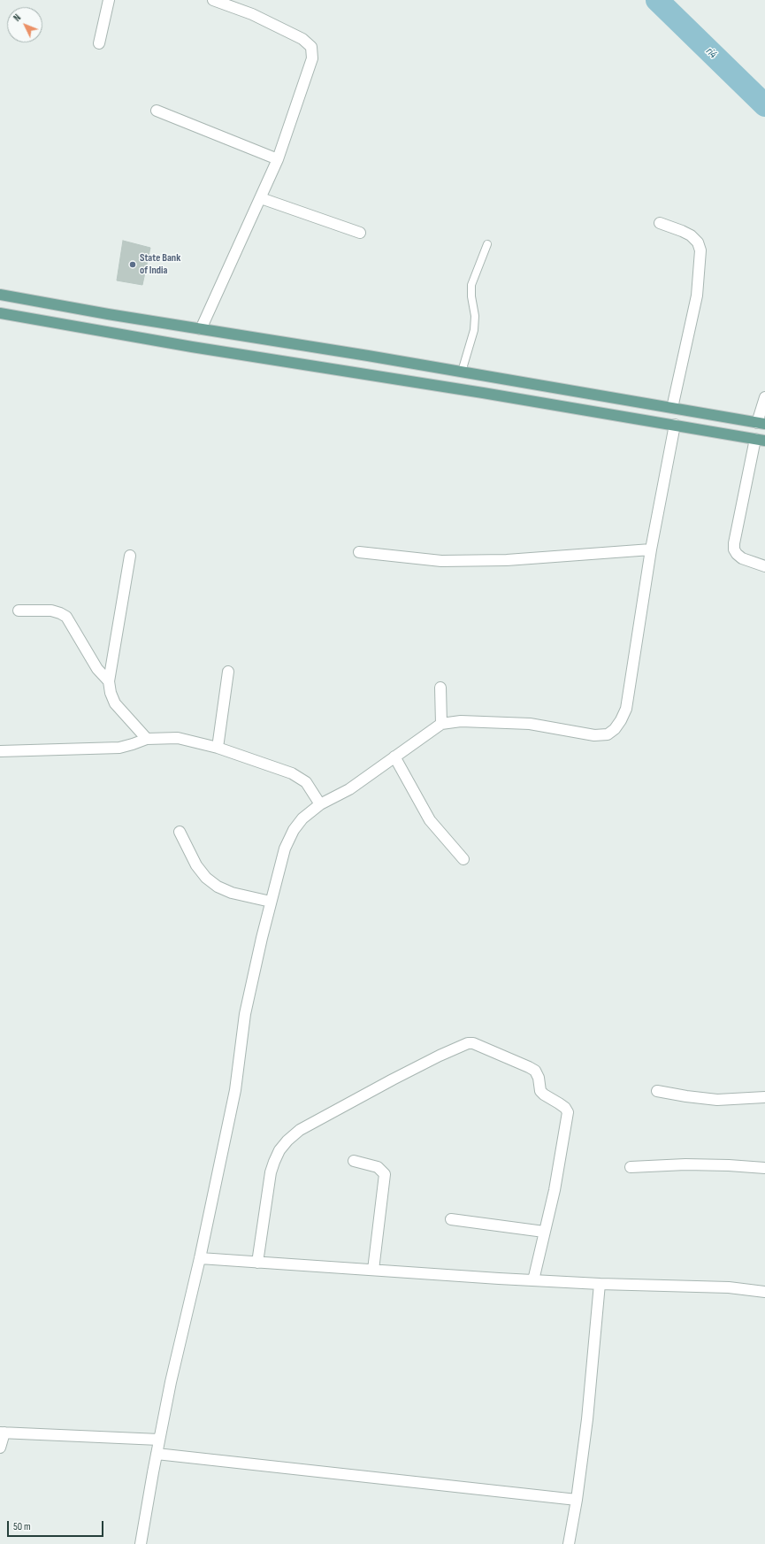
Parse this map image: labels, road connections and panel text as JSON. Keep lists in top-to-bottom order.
{
  "water": ["ri4"],
  "places": ["State Bank of India"],
  "scale_bar": "50 m",
  "north": "top left"
}
